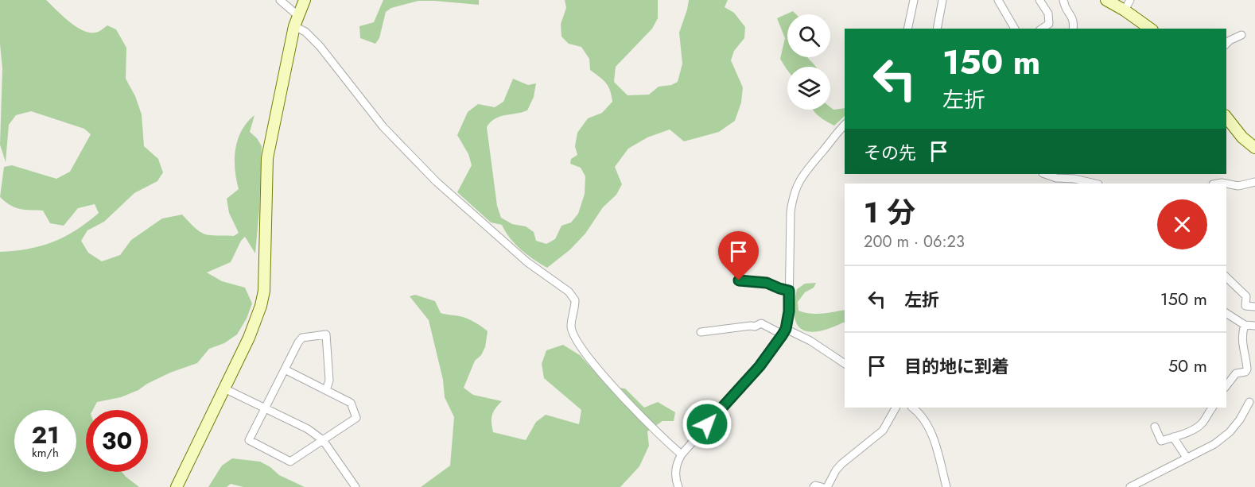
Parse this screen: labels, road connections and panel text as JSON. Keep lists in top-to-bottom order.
{
  "page": {
    "turn": ["150 m", "左折"],
    "then": "その先",
    "heading": ["1 分", "200 m · 06:23"],
    "list": [
      {
        "name": "左折",
        "value": "150 m"
      },
      {
        "name": "目的地に到着",
        "value": "50 m"
      }
    ],
    "speed": "21 km/h",
    "limit": "30"
  }
}
